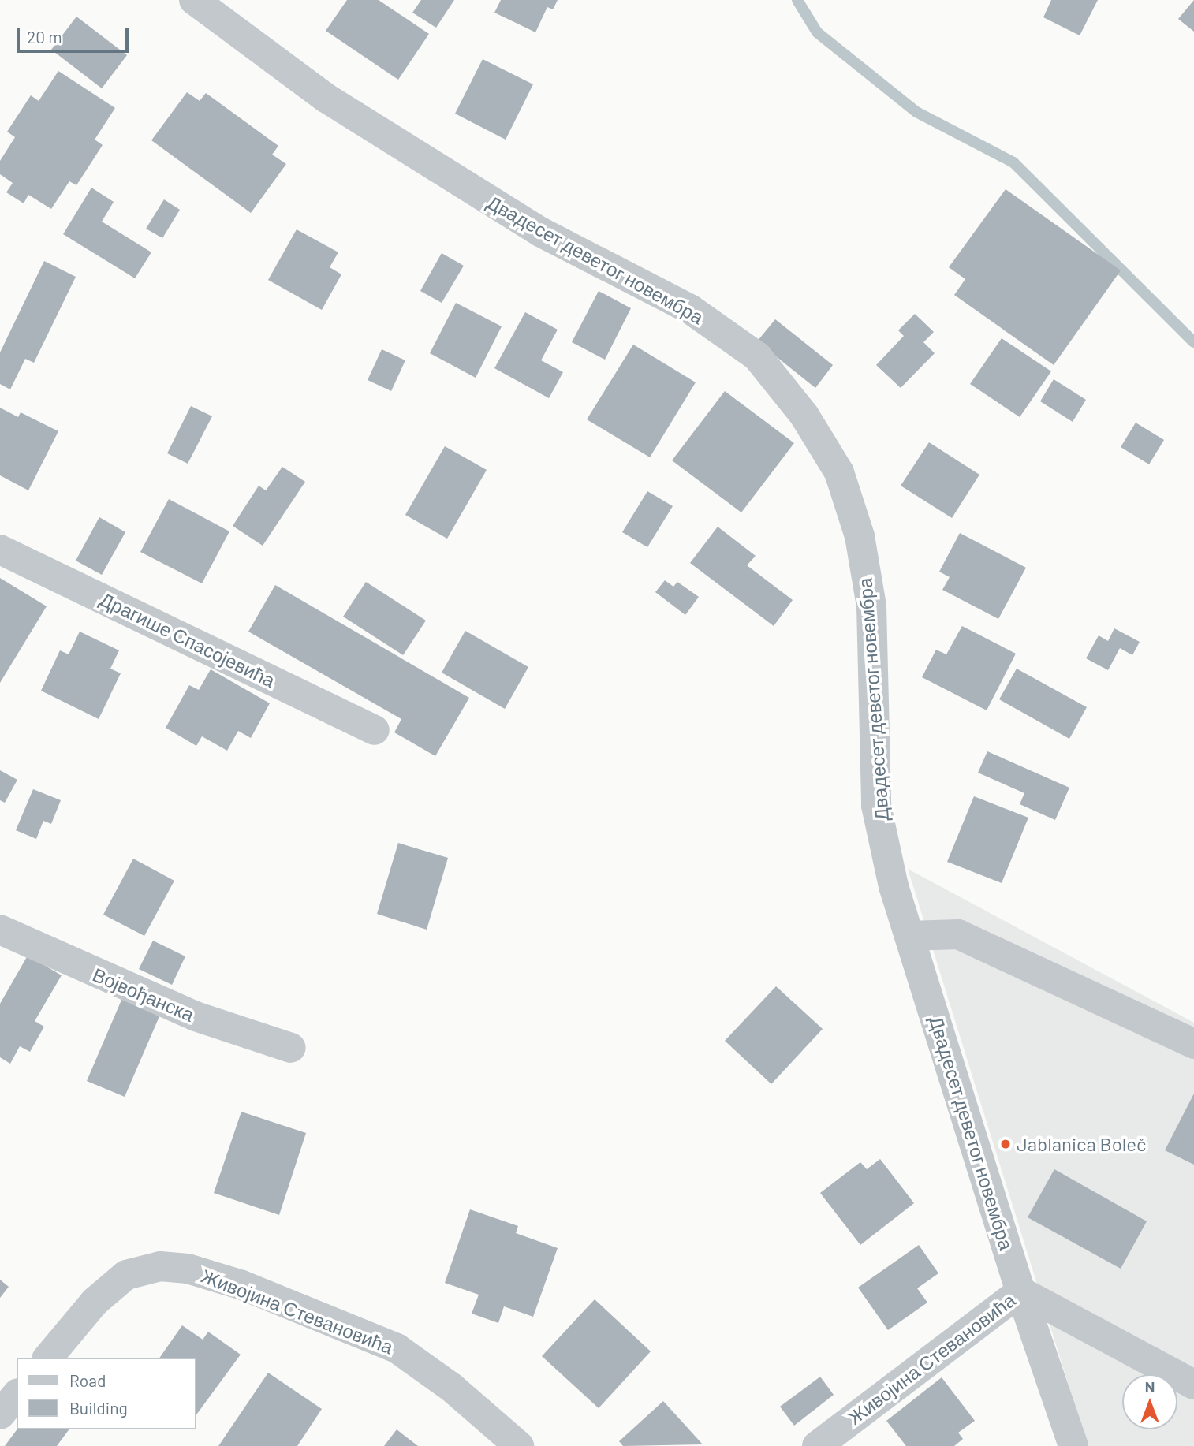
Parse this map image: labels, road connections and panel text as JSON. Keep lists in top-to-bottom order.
{
  "streets": {
    "street": [
      "Двадесет деветог новембра",
      "Драгише Спасојевића",
      "Војвођанска",
      "Живојина Стевановића"
    ]
  },
  "crossings": [
    ["Двадесет деветог новембра", "Живојина Стевановића"]
  ],
  "places": ["Jablanica Boleč"],
  "legend": ["Road", "Building"],
  "scale_bar": "20 m",
  "north": "top"
}
